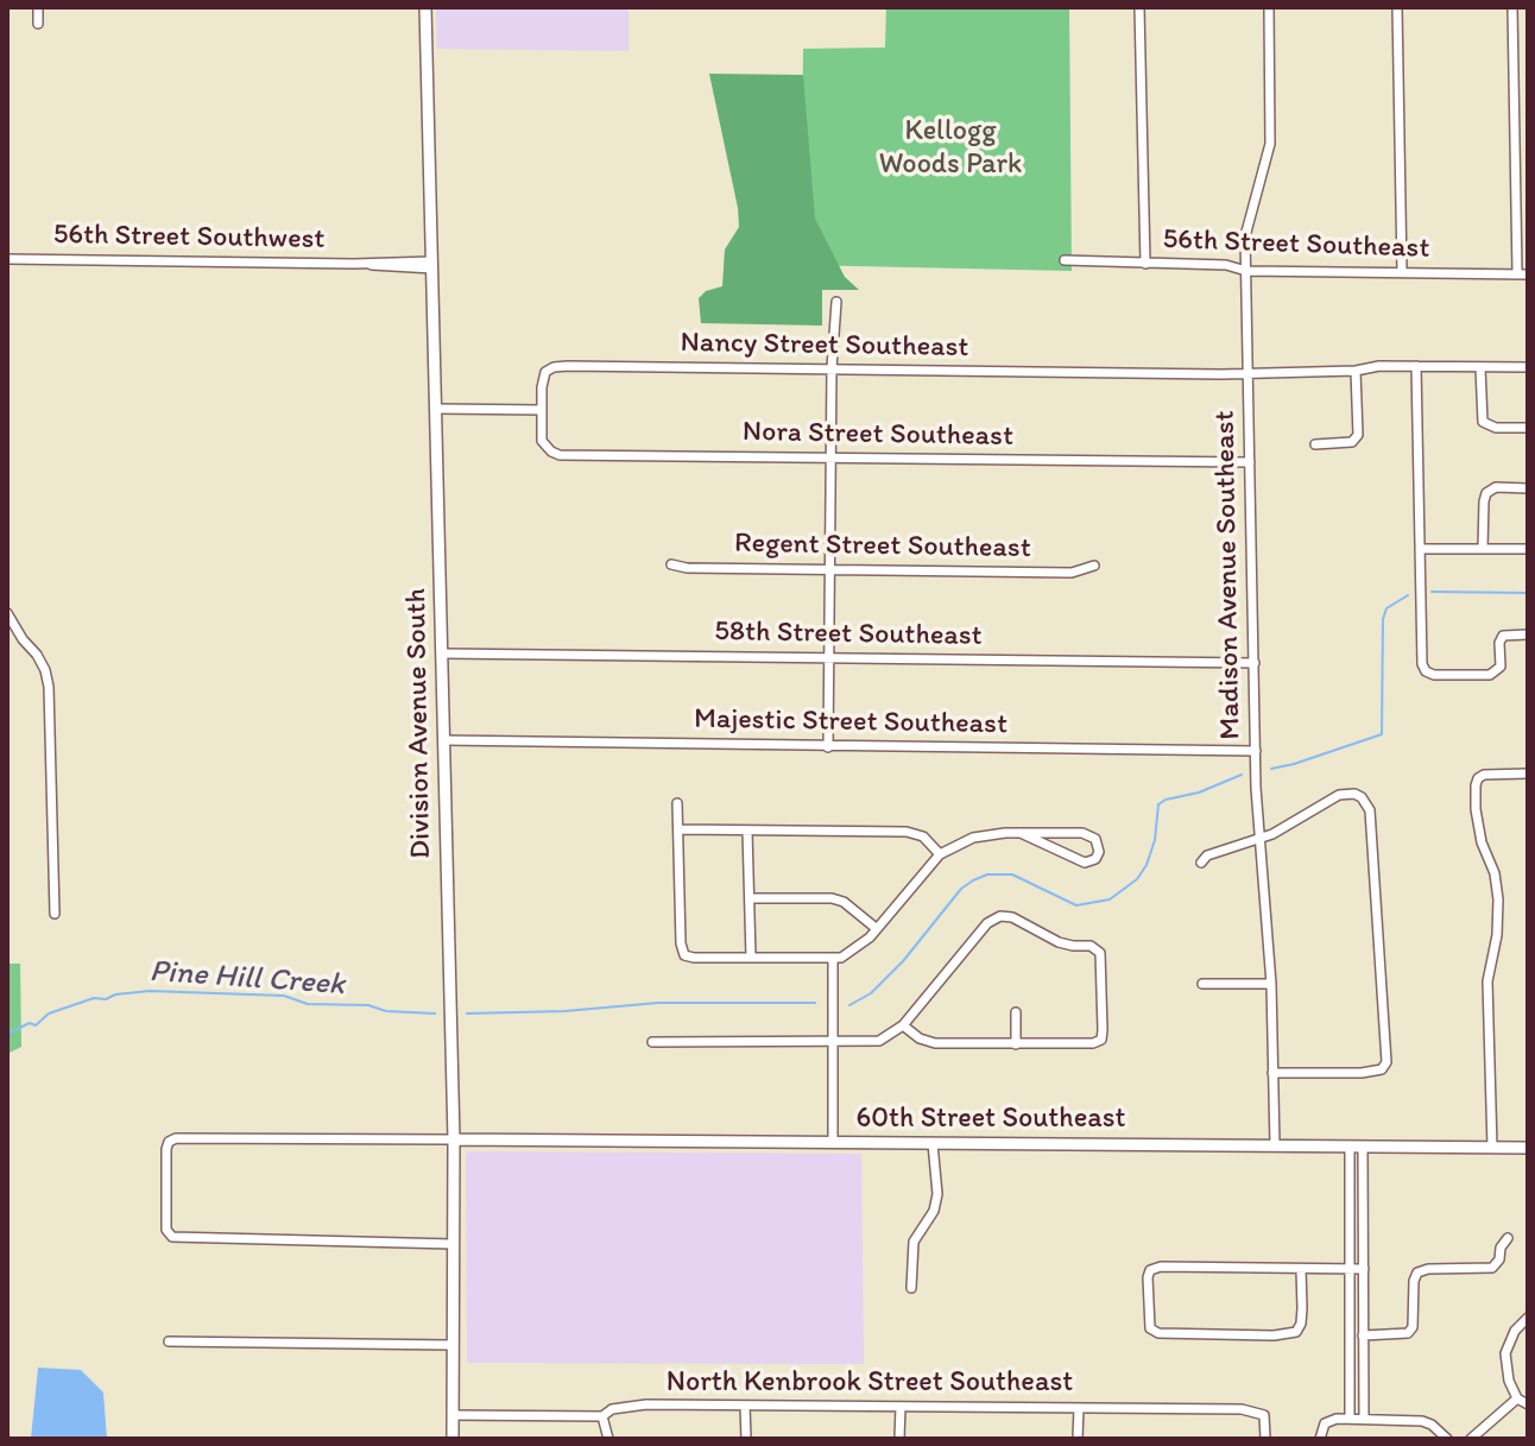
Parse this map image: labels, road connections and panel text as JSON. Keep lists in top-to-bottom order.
{
  "streets": {
    "main road": ["Division Avenue South", "60th Street Southeast"],
    "street": [
      "56th Street Southwest",
      "56th Street Southeast",
      "Nancy Street Southeast",
      "Nora Street Southeast",
      "Regent Street Southeast",
      "Madison Avenue Southeast",
      "58th Street Southeast",
      "Majestic Street Southeast",
      "North Kenbrook Street Southeast"
    ]
  },
  "crossings": [
    ["56th Street Southwest", "Division Avenue South"],
    ["56th Street Southeast", "Madison Avenue Southeast"],
    ["Nancy Street Southeast", "Nora Street Southeast"],
    ["Nancy Street Southeast", "Madison Avenue Southeast"],
    ["Nora Street Southeast", "Madison Avenue Southeast"],
    ["Madison Avenue Southeast", "58th Street Southeast"],
    ["Madison Avenue Southeast", "Majestic Street Southeast"],
    ["Madison Avenue Southeast", "60th Street Southeast"],
    ["58th Street Southeast", "Division Avenue South"],
    ["Majestic Street Southeast", "Division Avenue South"],
    ["Division Avenue South", "60th Street Southeast"],
    ["Division Avenue South", "North Kenbrook Street Southeast"]
  ],
  "water": ["Pine Hill Creek"],
  "parks": ["Kellogg Woods Park"]
}
